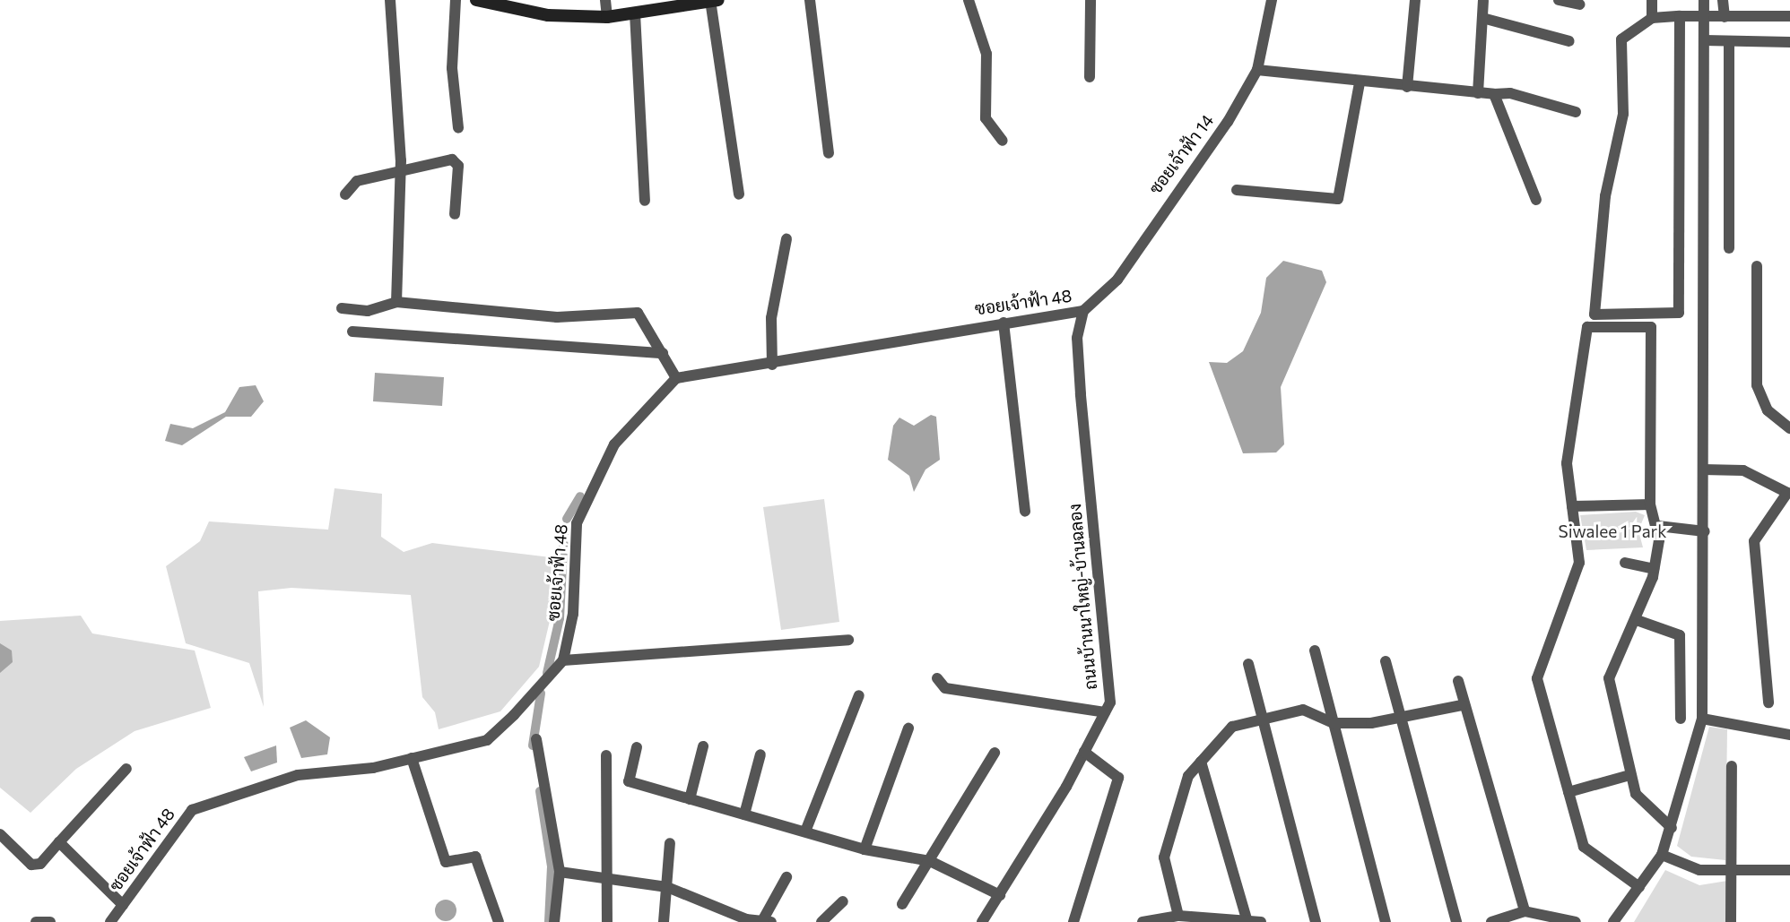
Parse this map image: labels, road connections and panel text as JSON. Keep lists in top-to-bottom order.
{
  "streets": {
    "street": ["ซอยเจ้าฟ้า 14", "ซอยเจ้าฟ้า 48", "ถนนบ้านนาใหญ่-บ้านฉลอง"]
  },
  "crossings": [
    ["ซอยเจ้าฟ้า 14", "ซอยเจ้าฟ้า 48"],
    ["ซอยเจ้าฟ้า 14", "ถนนบ้านนาใหญ่-บ้านฉลอง"],
    ["ซอยเจ้าฟ้า 48", "ถนนบ้านนาใหญ่-บ้านฉลอง"]
  ],
  "parks": ["Siwalee 1 Park"]
}
